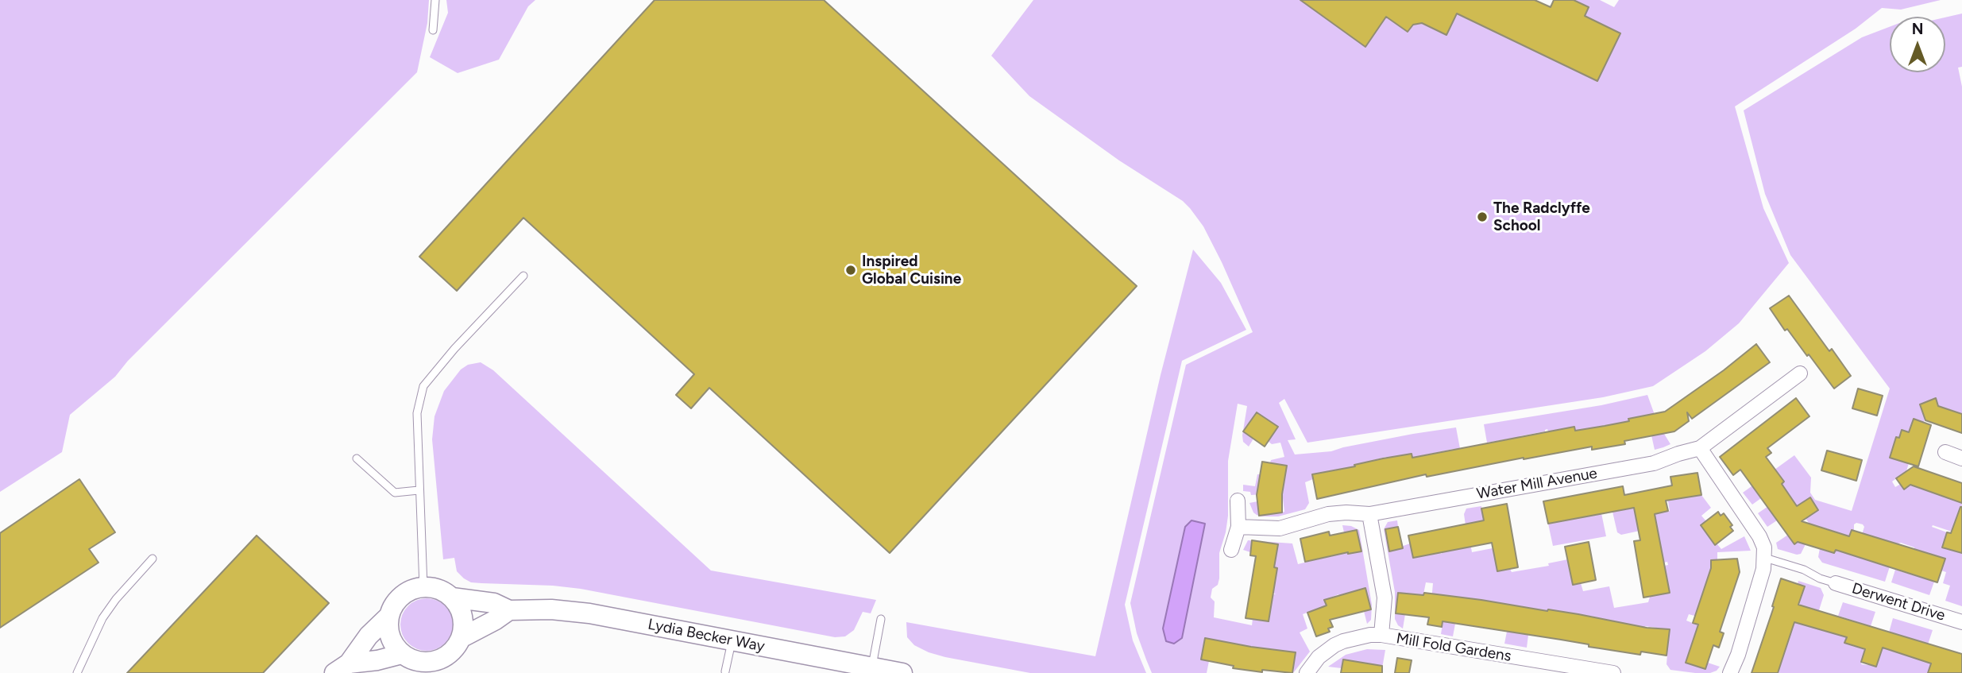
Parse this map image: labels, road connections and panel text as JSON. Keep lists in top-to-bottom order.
{
  "streets": {
    "street": [
      "Water Mill Avenue",
      "Derwent Drive",
      "Lydia Becker Way",
      "Mill Fold Gardens"
    ]
  },
  "places": ["The Radclyffe School", "Inspired Global Cuisine"],
  "north": "top"
}
